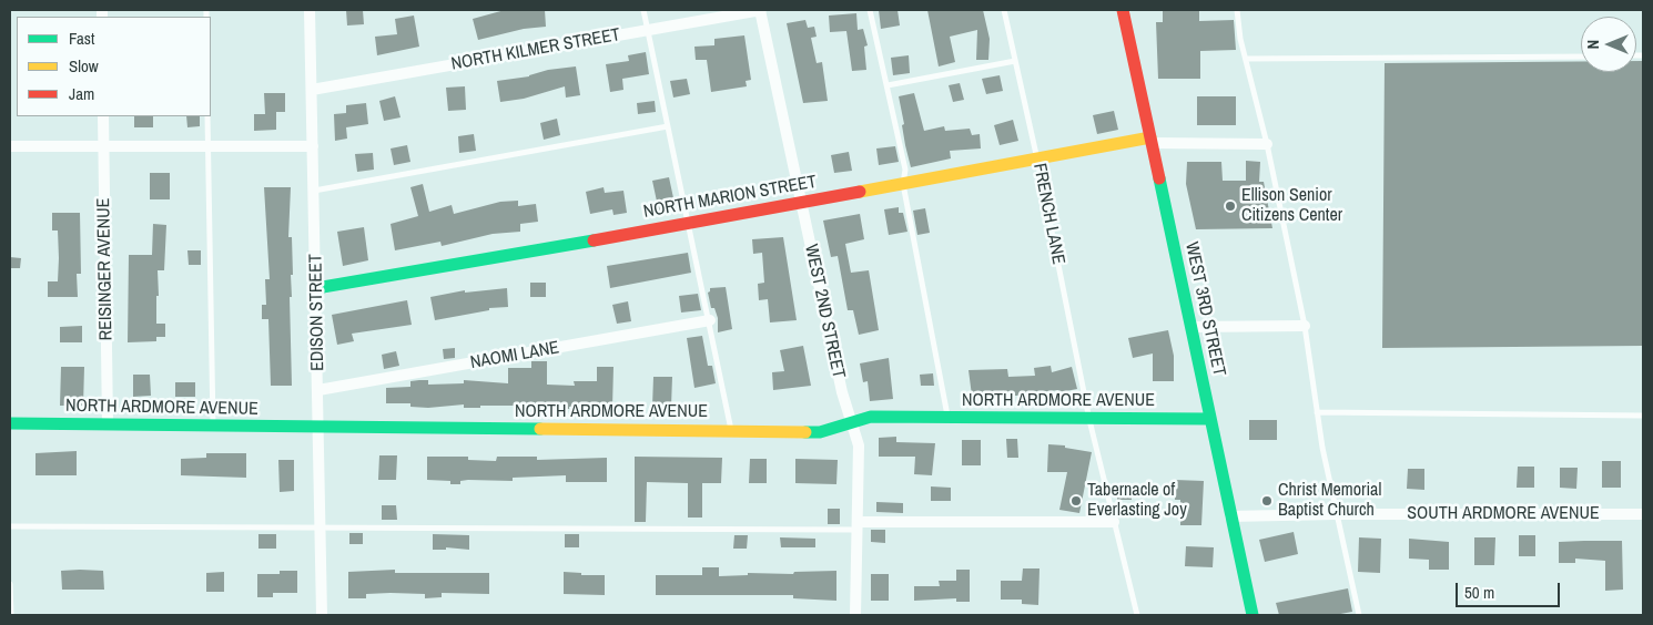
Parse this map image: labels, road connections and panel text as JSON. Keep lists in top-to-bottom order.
{
  "streets": {
    "street": [
      "NORTH KILMER STREET",
      "NORTH MARION STREET",
      "REISINGER AVENUE",
      "WEST 3RD STREET",
      "WEST 2ND STREET",
      "EDISON STREET",
      "NAOMI LANE",
      "NORTH ARDMORE AVENUE",
      "SOUTH ARDMORE AVENUE"
    ],
    "lane": ["FRENCH LANE"]
  },
  "crossings": [
    ["NORTH KILMER STREET", "WEST 2ND STREET"],
    ["NORTH KILMER STREET", "EDISON STREET"],
    ["NORTH MARION STREET", "FRENCH LANE"],
    ["NORTH MARION STREET", "WEST 3RD STREET"],
    ["NORTH MARION STREET", "WEST 2ND STREET"],
    ["NORTH MARION STREET", "EDISON STREET"],
    ["FRENCH LANE", "NORTH ARDMORE AVENUE"],
    ["REISINGER AVENUE", "NORTH ARDMORE AVENUE"],
    ["WEST 3RD STREET", "NORTH ARDMORE AVENUE"],
    ["WEST 3RD STREET", "SOUTH ARDMORE AVENUE"],
    ["WEST 2ND STREET", "NORTH ARDMORE AVENUE"],
    ["EDISON STREET", "NAOMI LANE"],
    ["EDISON STREET", "NORTH ARDMORE AVENUE"]
  ],
  "places": ["Ellison Senior Citizens Center", "Tabernacle of Everlasting Joy", "Christ Memorial Baptist Church"],
  "legend": ["Fast", "Slow", "Jam"],
  "scale_bar": "50 m",
  "north": "left"
}
